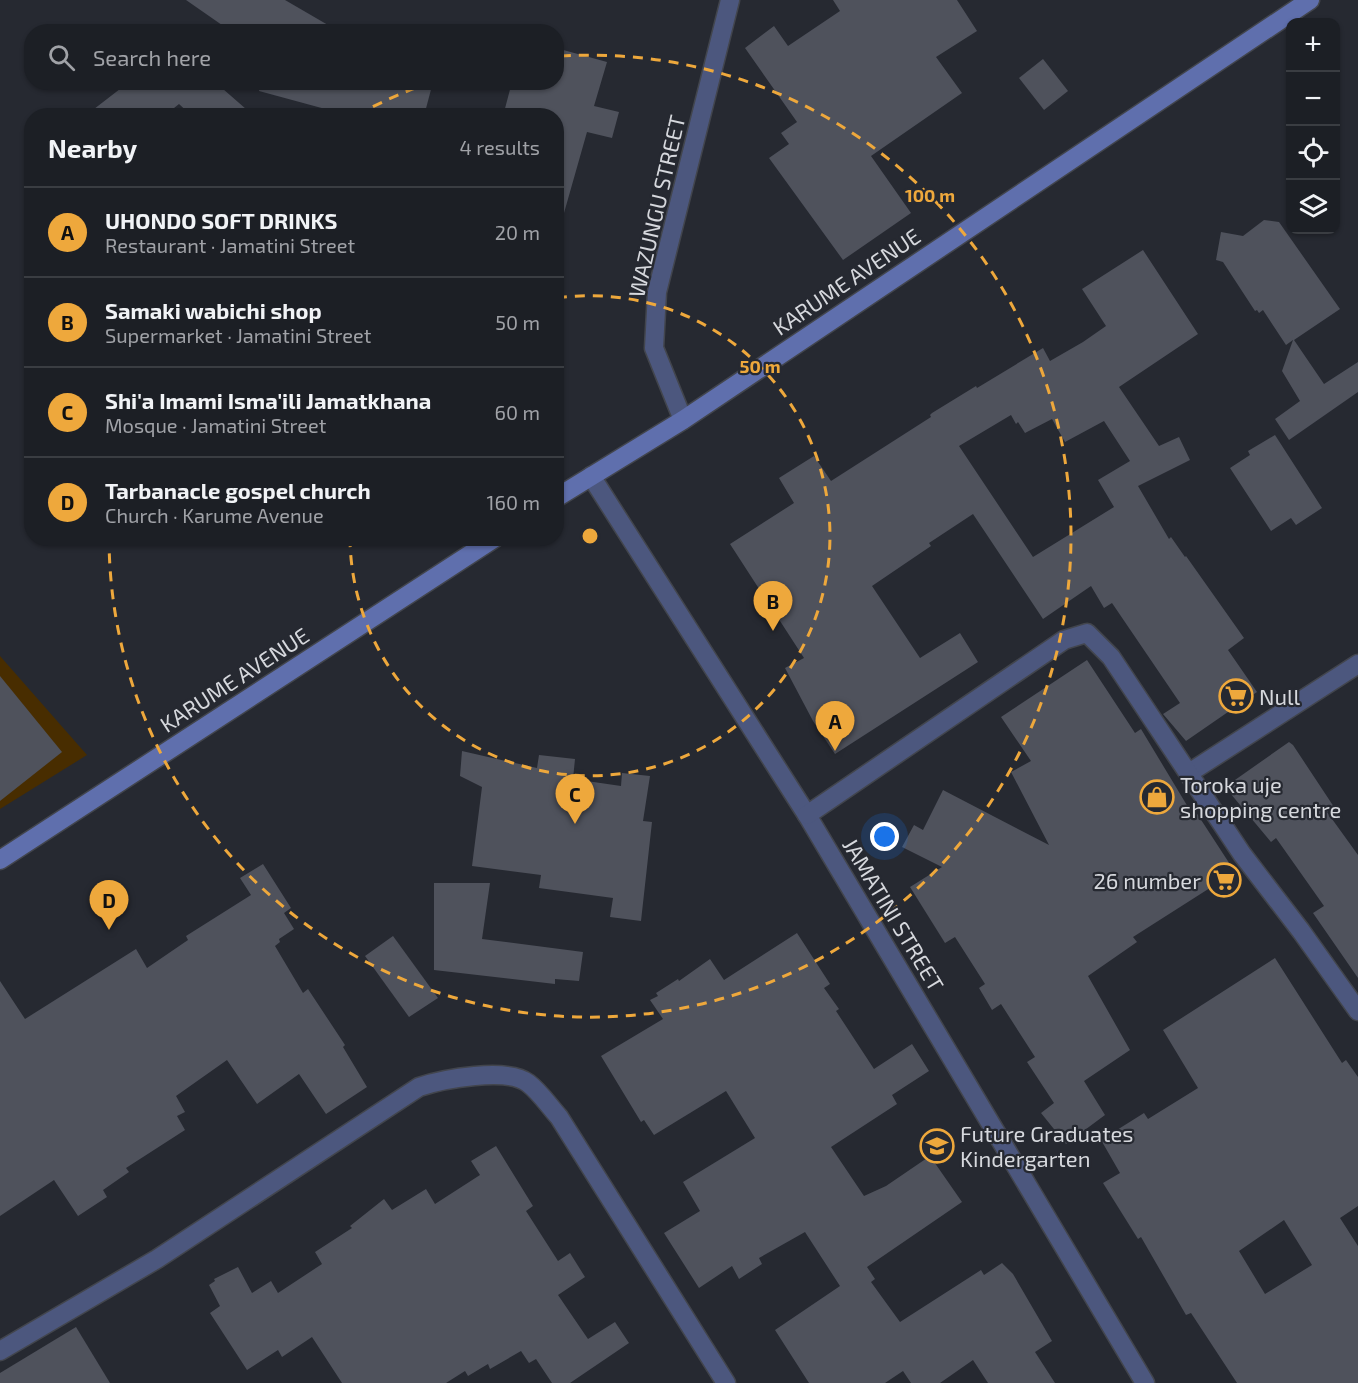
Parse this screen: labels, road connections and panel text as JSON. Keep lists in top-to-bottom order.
{
  "streets": {
    "main road": ["KARUME AVENUE"],
    "street": ["WAZUNGU STREET", "JAMATINI STREET"]
  },
  "crossings": [
    ["WAZUNGU STREET", "KARUME AVENUE"],
    ["KARUME AVENUE", "JAMATINI STREET"]
  ],
  "places": {
    "supermarket": ["Null", "26 number"],
    "shop": ["Toroka uje shopping centre"],
    "school or university": ["Future Graduates Kindergarten"]
  },
  "page": {
    "map_buttons": ["+", "−"],
    "search": "Search here",
    "heading": ["Nearby", "4 results"],
    "list": [
      {
        "mark": "A",
        "name": "UHONDO SOFT DRINKS",
        "note": "Restaurant · Jamatini Street",
        "value": "20 m"
      },
      {
        "mark": "B",
        "name": "Samaki wabichi shop",
        "note": "Supermarket · Jamatini Street",
        "value": "50 m"
      },
      {
        "mark": "C",
        "name": "Shi'a Imami Isma'ili Jamatkhana",
        "note": "Mosque · Jamatini Street",
        "value": "60 m"
      },
      {
        "mark": "D",
        "name": "Tarbanacle gospel church",
        "note": "Church · Karume Avenue",
        "value": "160 m"
      }
    ],
    "pins": [
      "B",
      "A",
      "C",
      "D"
    ]
  },
  "rings": ["100 m", "50 m"]
}
